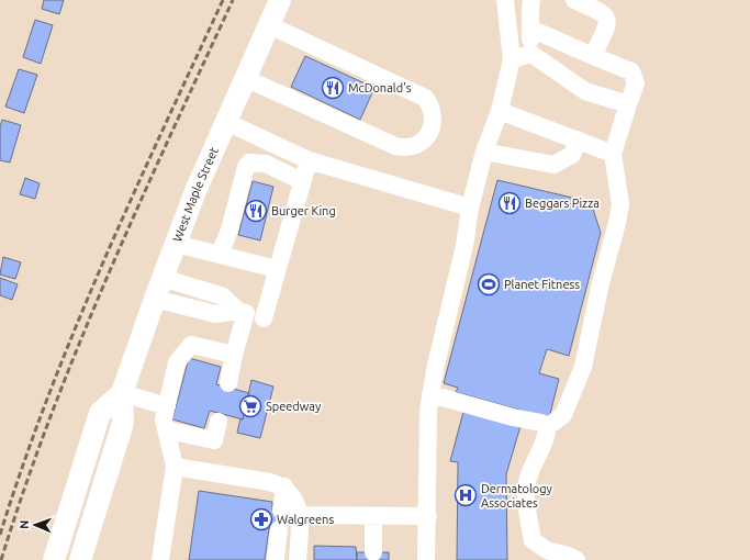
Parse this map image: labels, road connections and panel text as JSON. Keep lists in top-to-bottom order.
{
  "streets": {
    "main road": ["West Maple Street"]
  },
  "places": {
    "restaurant": ["McDonald's", "Beggars Pizza", "Burger King"],
    "sports": ["Planet Fitness"],
    "supermarket": ["Speedway"],
    "hospital": ["Dermatology Associates"],
    "pharmacy": ["Walgreens"]
  },
  "north": "left"
}
